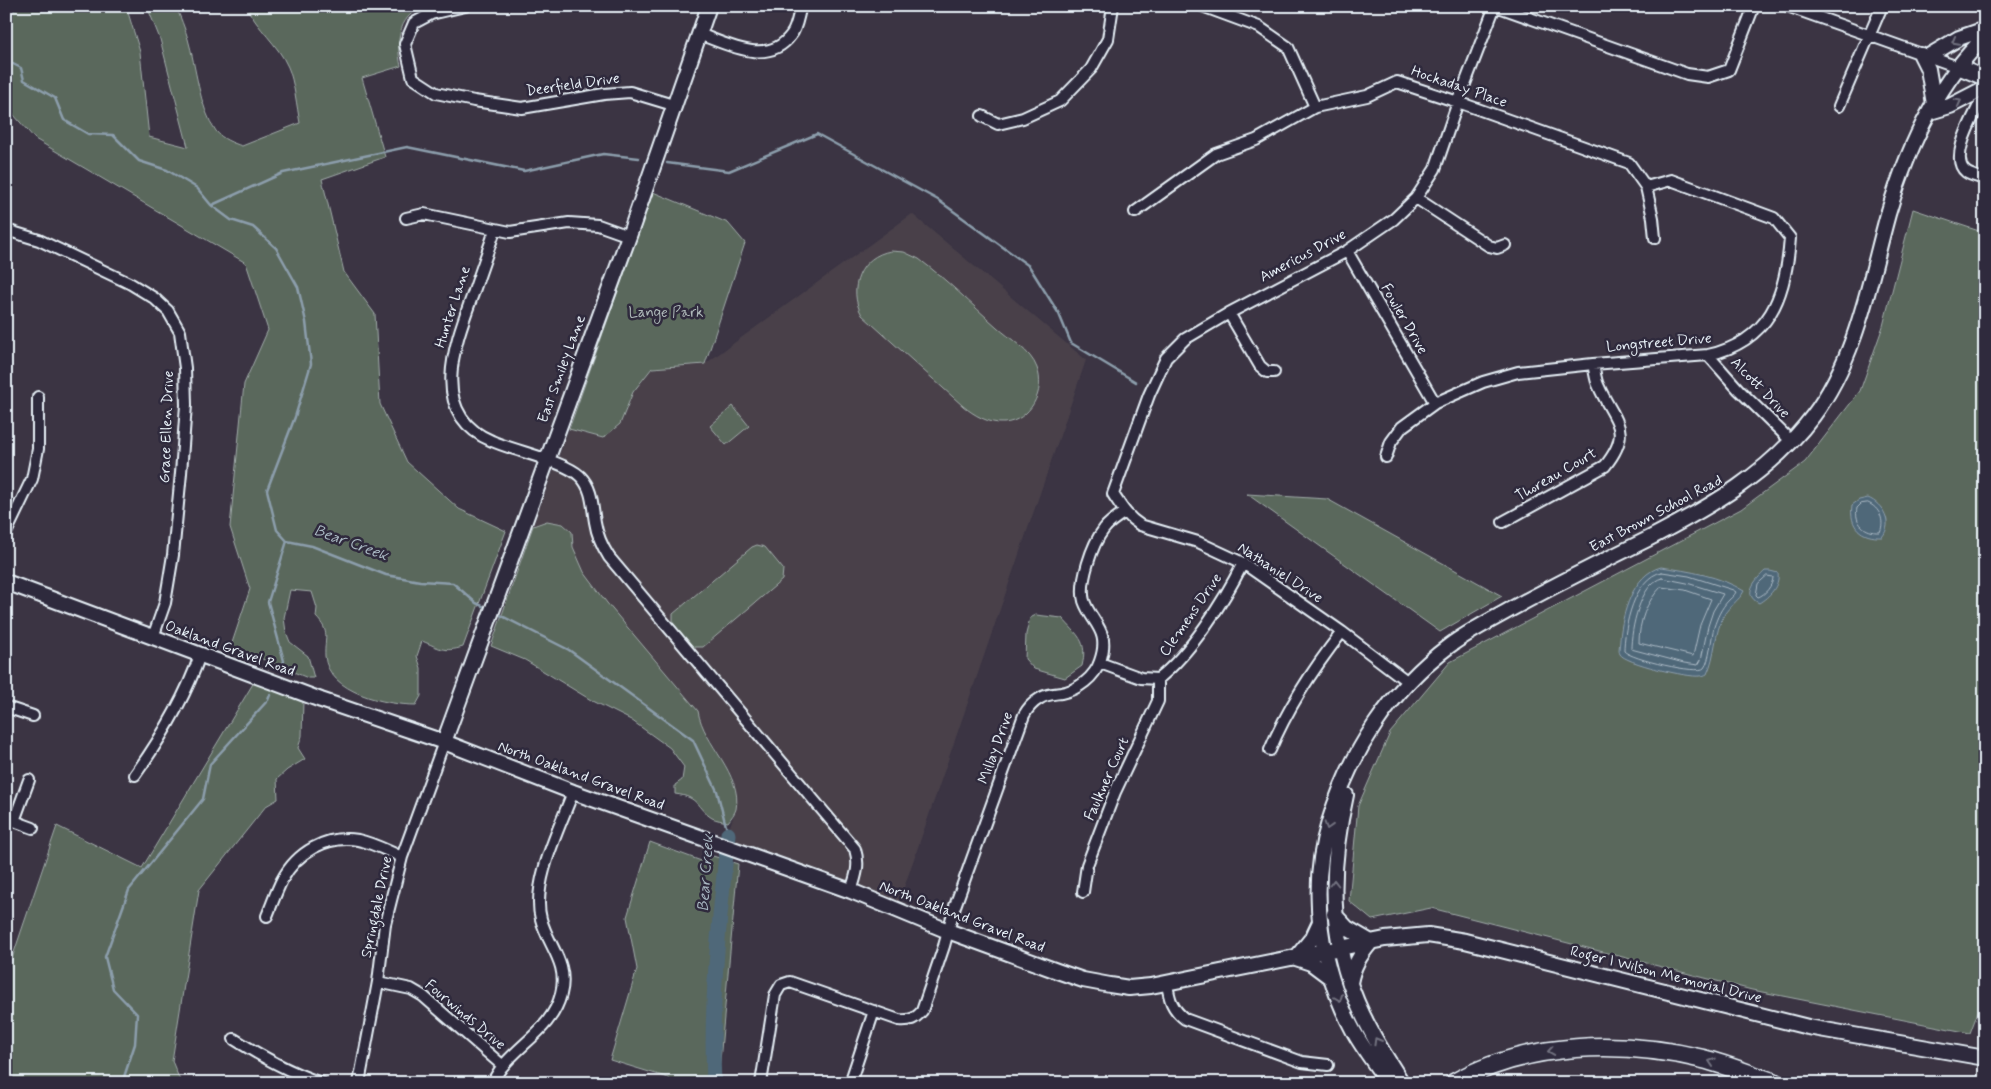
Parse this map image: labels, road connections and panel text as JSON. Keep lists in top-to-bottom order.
{
  "streets": {
    "street": [
      "Deerfield Drive",
      "Hockaday Place",
      "Americus Drive",
      "Hunter Lane",
      "Fowler Drive",
      "Longstreet Drive",
      "East Smiley Lane",
      "Alcott Drive",
      "Grace Ellen Drive",
      "Thoreau Court",
      "East Brown School Road",
      "Nathaniel Drive",
      "Clemens Drive",
      "Oakland Gravel Road",
      "Millay Drive",
      "North Oakland Gravel Road",
      "Faulkner Court",
      "Springdale Drive",
      "Roger I Wilson Memorial Drive",
      "Fourwinds Drive"
    ]
  },
  "crossings": [
    ["Deerfield Drive", "East Smiley Lane"],
    ["Hockaday Place", "Americus Drive"],
    ["Hockaday Place", "Longstreet Drive"],
    ["Americus Drive", "Fowler Drive"],
    ["Americus Drive", "Nathaniel Drive"],
    ["Hunter Lane", "East Smiley Lane"],
    ["Hunter Lane", "North Oakland Gravel Road"],
    ["Fowler Drive", "Longstreet Drive"],
    ["Longstreet Drive", "Alcott Drive"],
    ["Longstreet Drive", "Thoreau Court"],
    ["East Smiley Lane", "Oakland Gravel Road"],
    ["East Smiley Lane", "North Oakland Gravel Road"],
    ["East Smiley Lane", "Springdale Drive"],
    ["Alcott Drive", "East Brown School Road"],
    ["Grace Ellen Drive", "Oakland Gravel Road"],
    ["East Brown School Road", "Nathaniel Drive"],
    ["East Brown School Road", "North Oakland Gravel Road"],
    ["East Brown School Road", "Roger I Wilson Memorial Drive"],
    ["Nathaniel Drive", "Clemens Drive"],
    ["Clemens Drive", "Faulkner Court"],
    ["Oakland Gravel Road", "North Oakland Gravel Road"],
    ["Oakland Gravel Road", "Springdale Drive"],
    ["Millay Drive", "North Oakland Gravel Road"],
    ["North Oakland Gravel Road", "Springdale Drive"],
    ["North Oakland Gravel Road", "Roger I Wilson Memorial Drive"],
    ["Springdale Drive", "Fourwinds Drive"]
  ],
  "water": ["Bear Creek"],
  "parks": ["Lange Park"]
}
